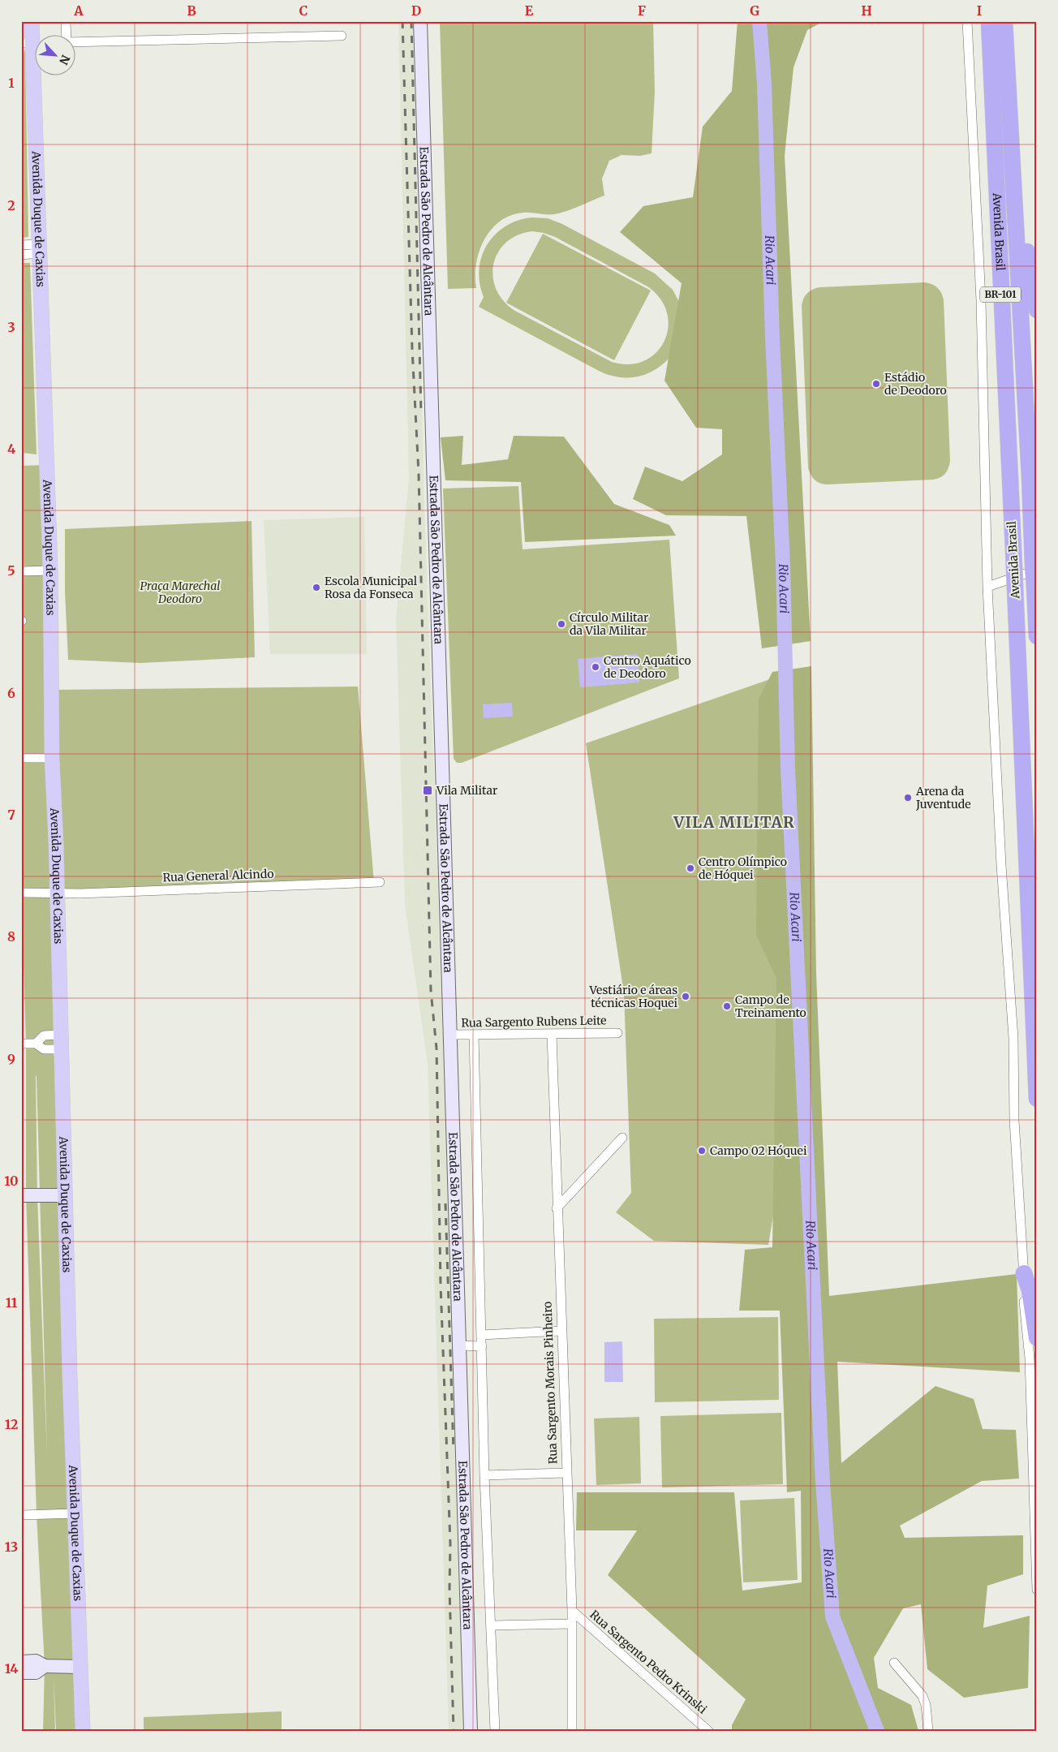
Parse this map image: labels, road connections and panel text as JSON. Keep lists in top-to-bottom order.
{
  "streets": {
    "highway": ["Avenida Brasil", "BR-101"],
    "main road": ["Avenida Duque de Caxias"],
    "street": [
      "Estrada São Pedro de Alcântara",
      "Rua General Alcindo",
      "Rua Sargento Rubens Leite",
      "Rua Sargento Morais Pinheiro",
      "Rua Sargento Pedro Krinski"
    ]
  },
  "crossings": [
    ["Avenida Duque de Caxias", "Rua General Alcindo"],
    ["Estrada São Pedro de Alcântara", "Rua Sargento Rubens Leite"],
    ["Rua Sargento Rubens Leite", "Rua Sargento Morais Pinheiro"],
    ["Rua Sargento Morais Pinheiro", "Rua Sargento Pedro Krinski"]
  ],
  "districts": ["VILA MILITAR"],
  "water": ["Rio Acari"],
  "parks": ["Praça Marechal Deodoro"],
  "places": {
    "other": [
      "Estádio de Deodoro",
      "Escola Municipal Rosa da Fonseca",
      "Círculo Militar da Vila Militar",
      "Centro Aquático de Deodoro",
      "Arena da Juventude",
      "Centro Olímpico de Hóquei",
      "Vestiário e áreas técnicas Hoquei",
      "Campo de Treinamento",
      "Campo 02 Hóquei"
    ],
    "transit": ["Vila Militar"]
  },
  "north": "bottom right",
  "grid": {
    "columns": [
      "A",
      "B",
      "C",
      "D",
      "E",
      "F",
      "G",
      "H",
      "I"
    ],
    "rows": [
      "1",
      "2",
      "3",
      "4",
      "5",
      "6",
      "7",
      "8",
      "9",
      "10",
      "11",
      "12",
      "13",
      "14"
    ]
  }
}
